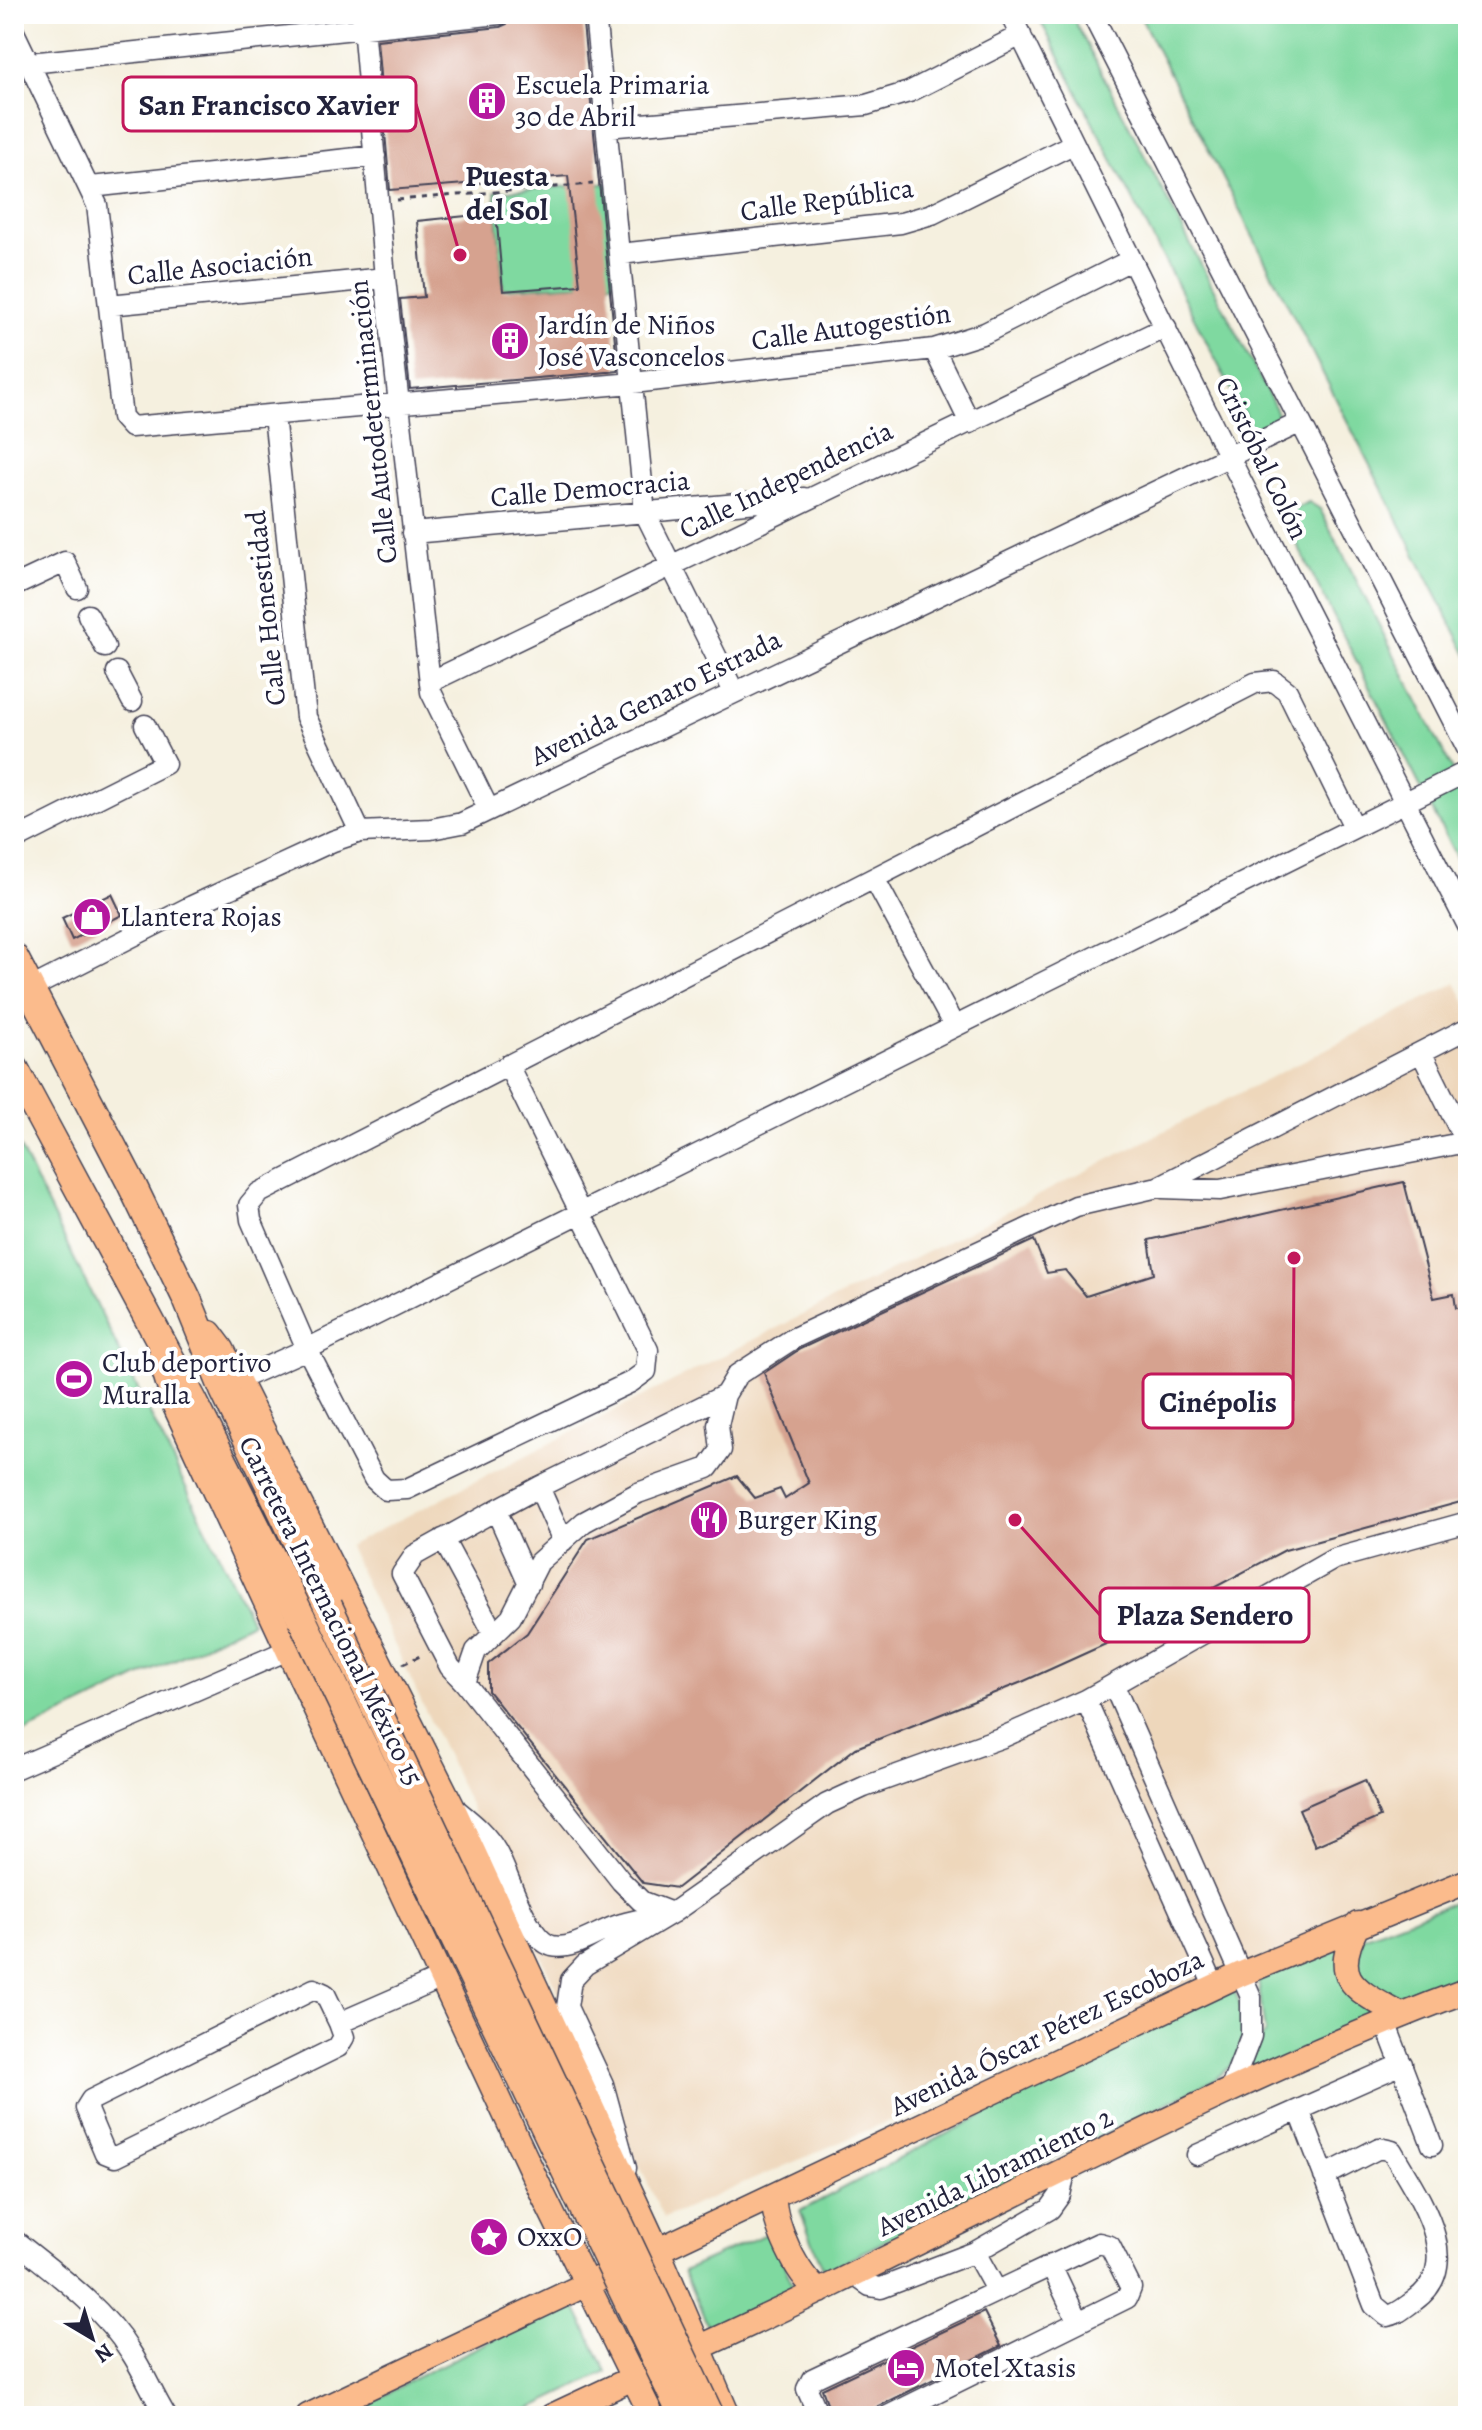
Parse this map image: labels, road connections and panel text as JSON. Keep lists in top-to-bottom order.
{
  "streets": {
    "highway": ["Carretera Internacional México 15"],
    "main road": ["Avenida Óscar Pérez Escoboza", "Avenida Libramiento 2"],
    "street": [
      "Calle República",
      "Calle Asociación",
      "Calle Autogestión",
      "Calle Autodeterminación",
      "Cristóbal Colón",
      "Calle Independencia",
      "Calle Democracia",
      "Calle Honestidad",
      "Avenida Genaro Estrada"
    ]
  },
  "crossings": [
    ["Calle República", "Cristóbal Colón"],
    ["Calle Asociación", "Calle Autogestión"],
    ["Calle Asociación", "Calle Autodeterminación"],
    ["Calle Autogestión", "Calle Autodeterminación"],
    ["Calle Autogestión", "Cristóbal Colón"],
    ["Calle Autogestión", "Calle Honestidad"],
    ["Calle Autodeterminación", "Calle Independencia"],
    ["Calle Autodeterminación", "Calle Democracia"],
    ["Calle Autodeterminación", "Avenida Genaro Estrada"],
    ["Cristóbal Colón", "Calle Independencia"],
    ["Cristóbal Colón", "Avenida Genaro Estrada"],
    ["Calle Independencia", "Calle Democracia"],
    ["Calle Honestidad", "Avenida Genaro Estrada"],
    ["Avenida Genaro Estrada", "Carretera Internacional México 15"],
    ["Carretera Internacional México 15", "Avenida Óscar Pérez Escoboza"]
  ],
  "districts": ["Puesta del Sol"],
  "places": {
    "building": ["Escuela Primaria 30 de Abril", "Jardín de Niños José Vasconcelos"],
    "other": ["San Francisco Xavier", "Cinépolis", "Plaza Sendero"],
    "shop": ["Llantera Rojas"],
    "sports": ["Club deportivo Muralla"],
    "restaurant": ["Burger King"],
    "place": ["OxxO"],
    "hotel": ["Motel Xtasis"]
  },
  "north": "bottom right"
}
